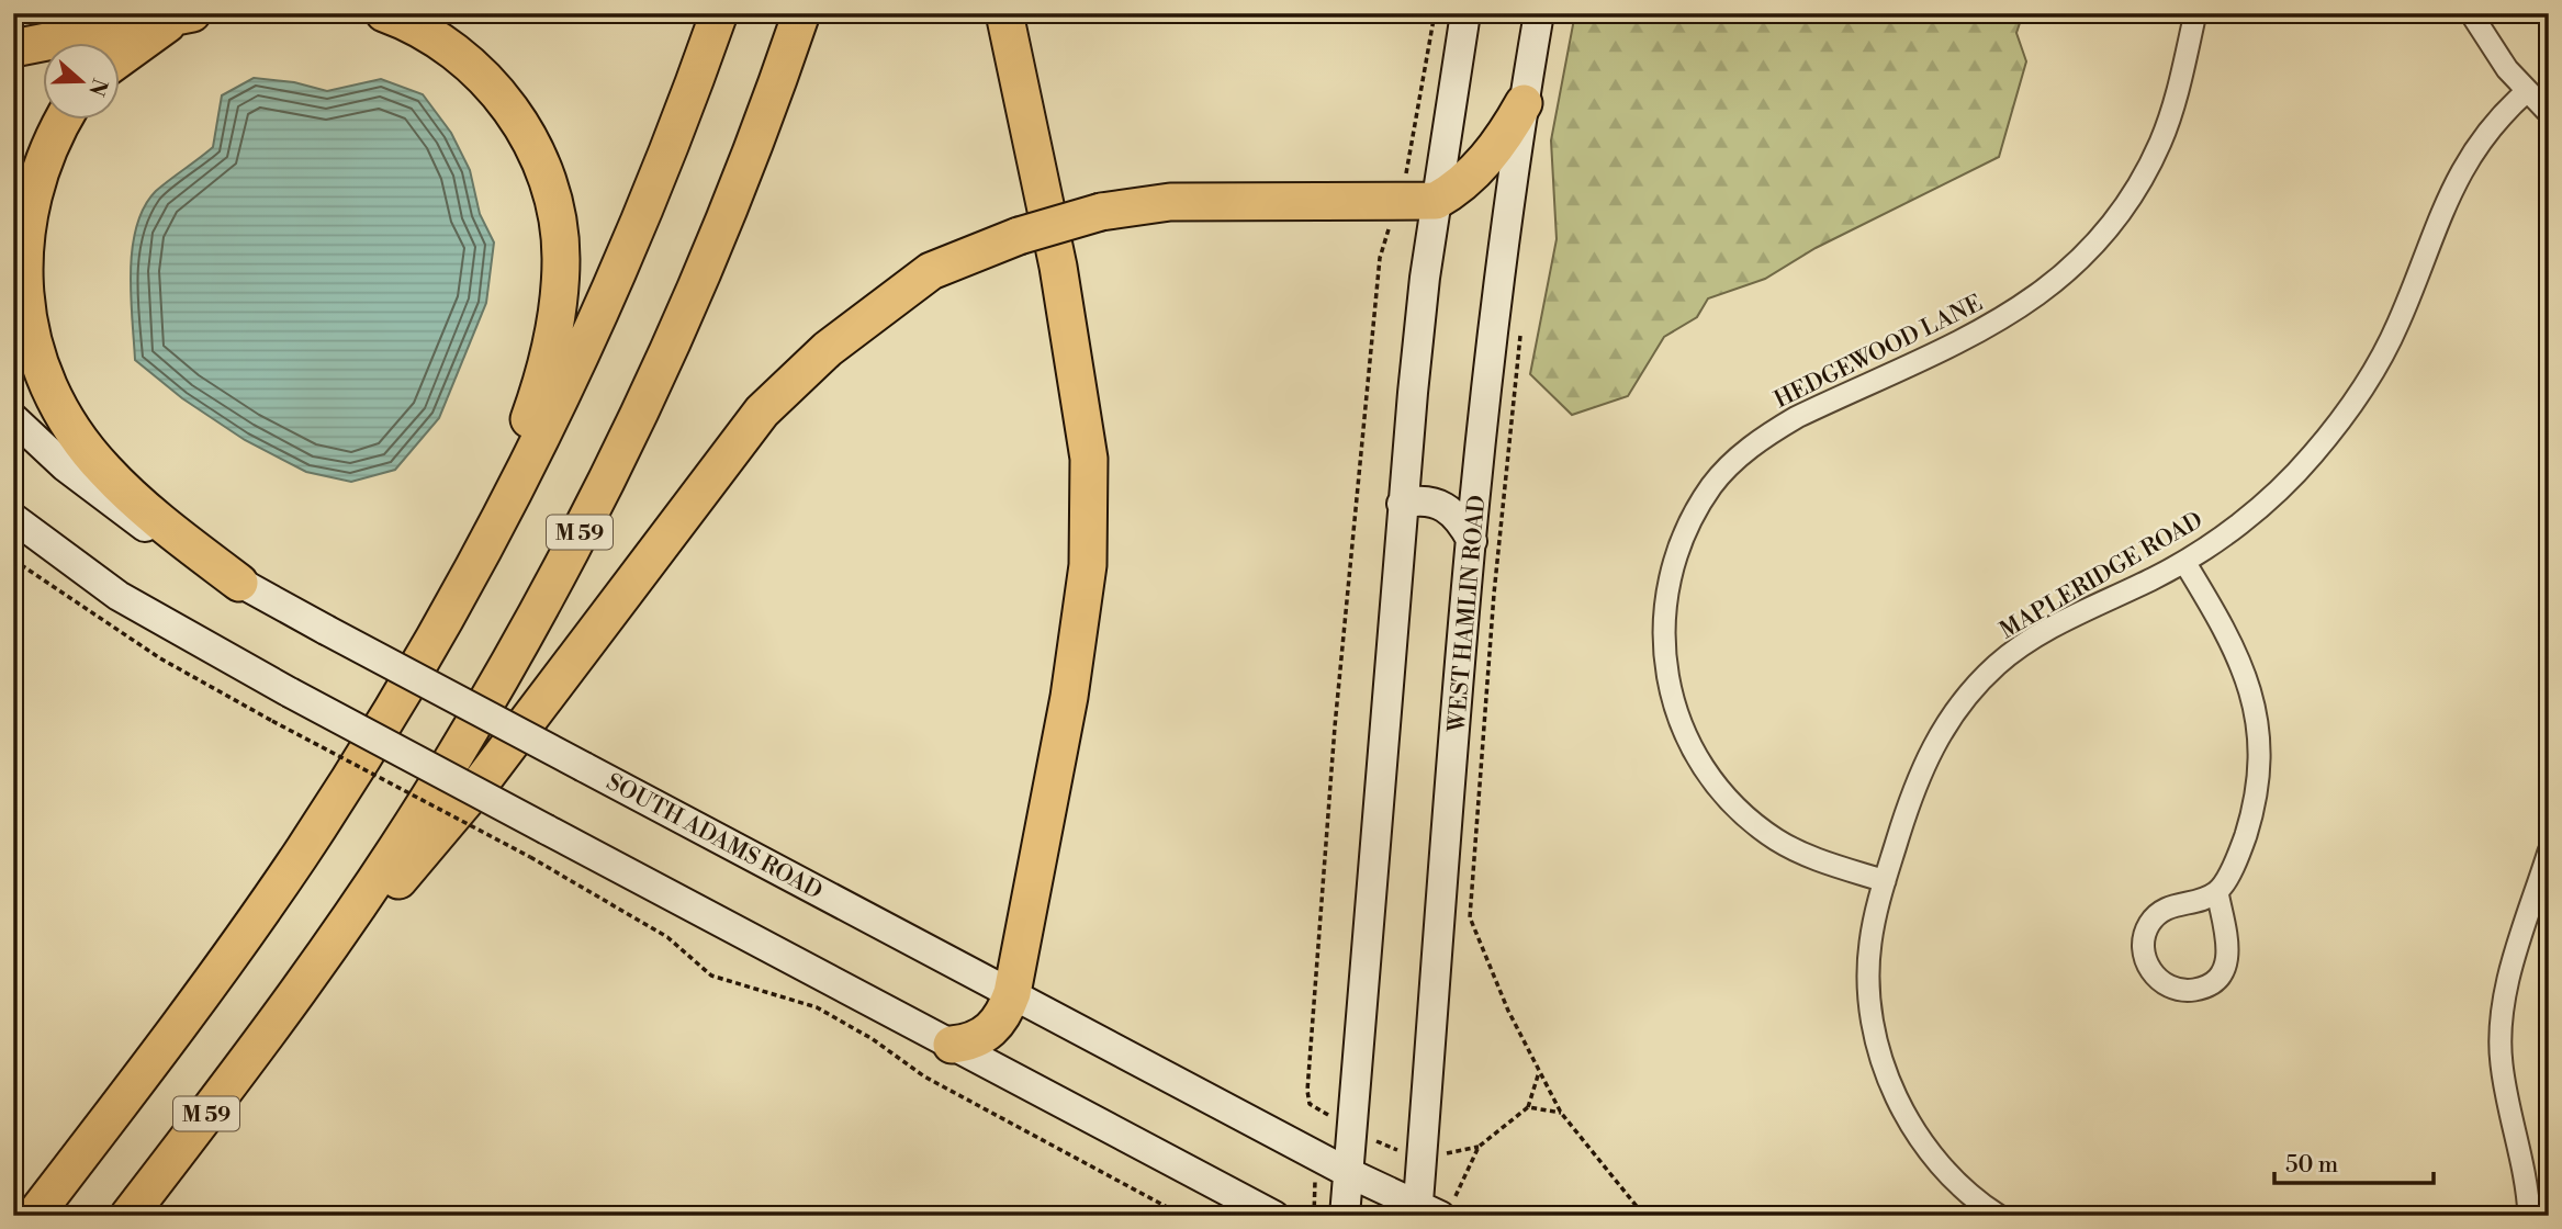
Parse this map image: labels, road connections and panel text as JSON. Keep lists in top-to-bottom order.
{
  "streets": {
    "highway": ["M 59"],
    "main road": ["WEST HAMLIN ROAD", "SOUTH ADAMS ROAD"],
    "street": ["HEDGEWOOD LANE", "MAPLERIDGE ROAD"]
  },
  "crossings": [
    ["HEDGEWOOD LANE", "MAPLERIDGE ROAD"],
    ["WEST HAMLIN ROAD", "SOUTH ADAMS ROAD"]
  ],
  "scale_bar": "50 m",
  "north": "right"
}
